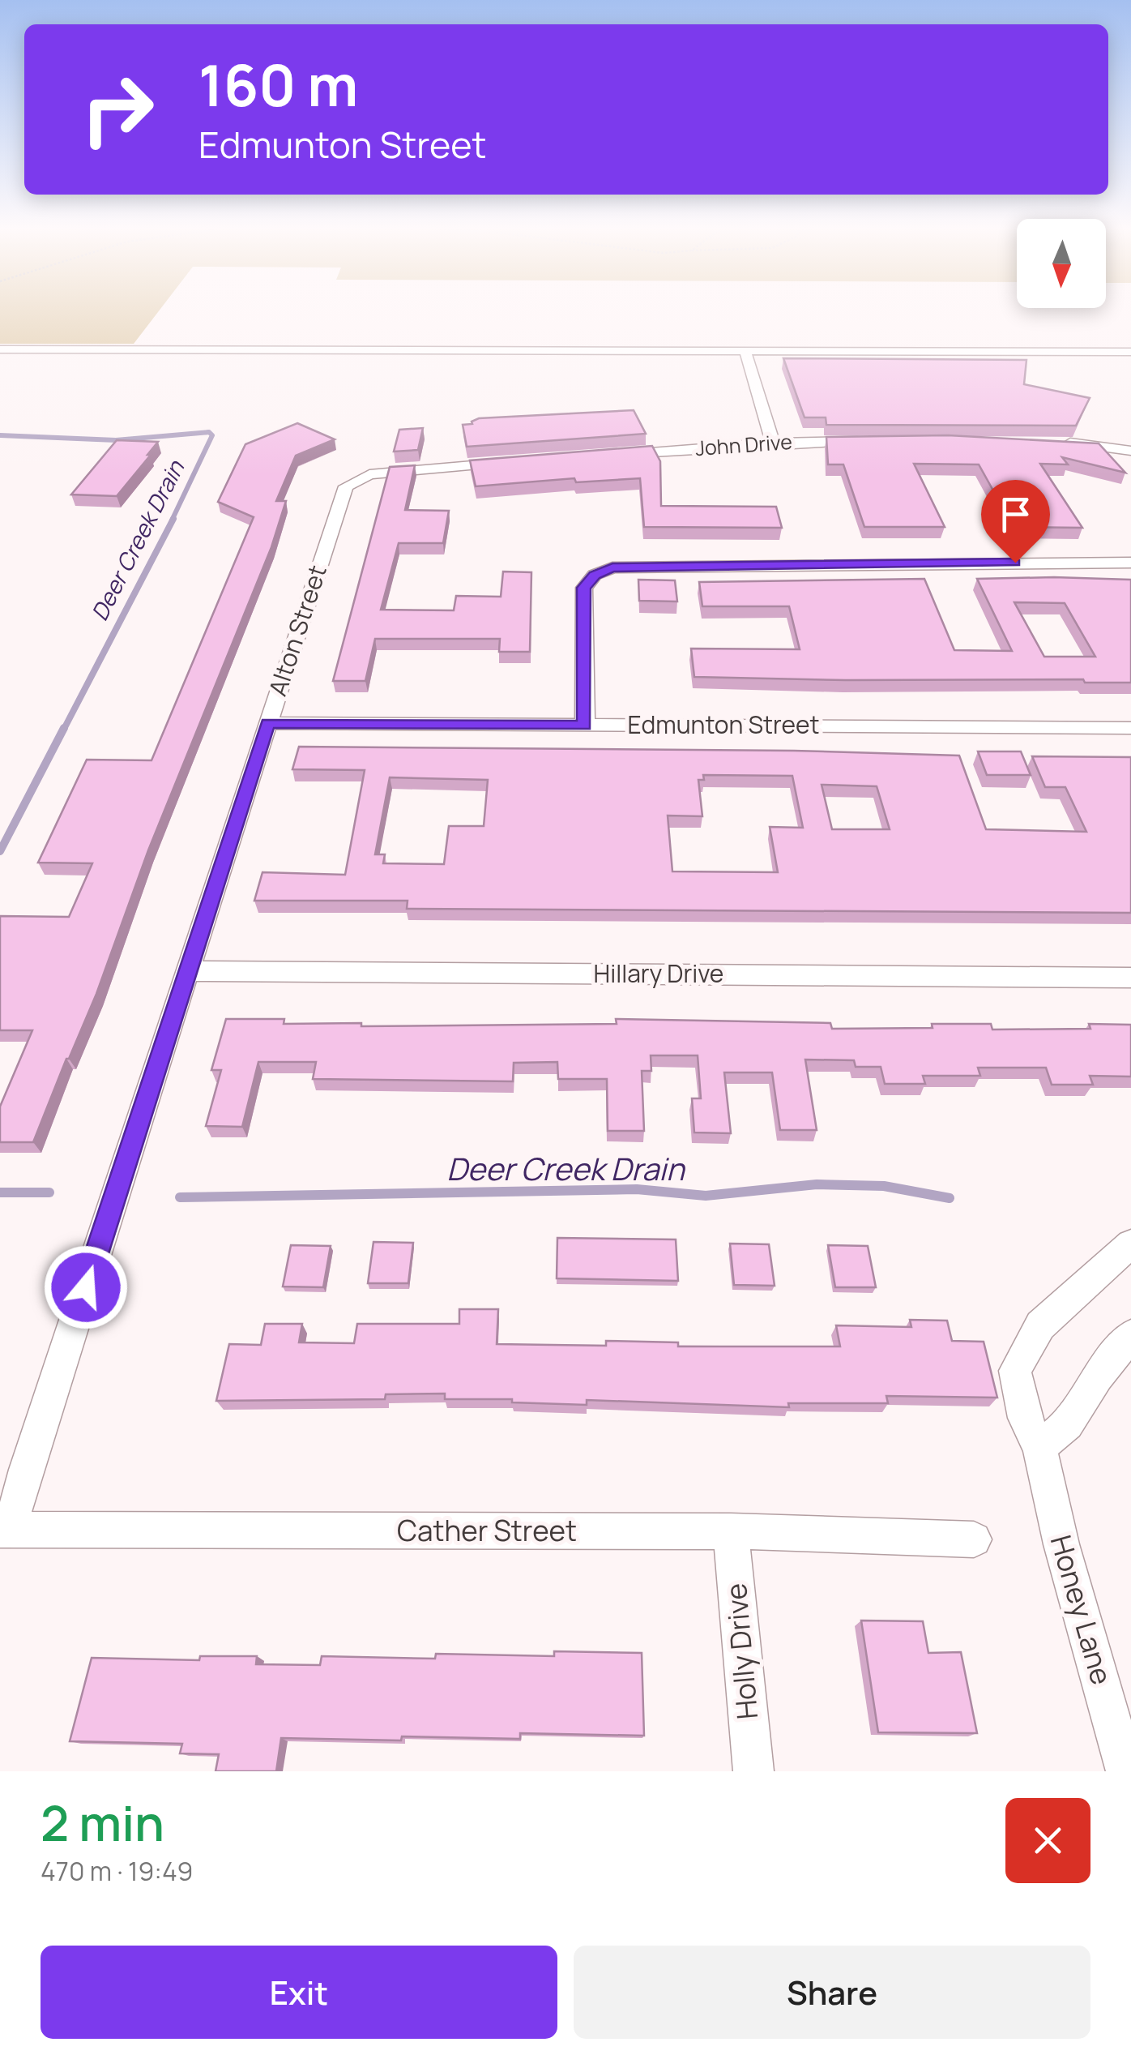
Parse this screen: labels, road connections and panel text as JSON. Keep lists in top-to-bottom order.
{
  "streets": {
    "street": [
      "John Drive",
      "Alton Street",
      "Edmunton Street",
      "Hillary Drive",
      "Cather Street",
      "Honey Lane",
      "Holly Drive"
    ]
  },
  "crossings": [
    ["Alton Street", "Edmunton Street"],
    ["Alton Street", "Hillary Drive"],
    ["Alton Street", "Cather Street"],
    ["Cather Street", "Holly Drive"]
  ],
  "water": ["Deer Creek Drain"],
  "north": "bottom",
  "page": {
    "turn": ["160 m", "Edmunton Street"],
    "heading": ["2 min", "470 m · 19:49"],
    "buttons": ["Exit", "Share"]
  }
}
